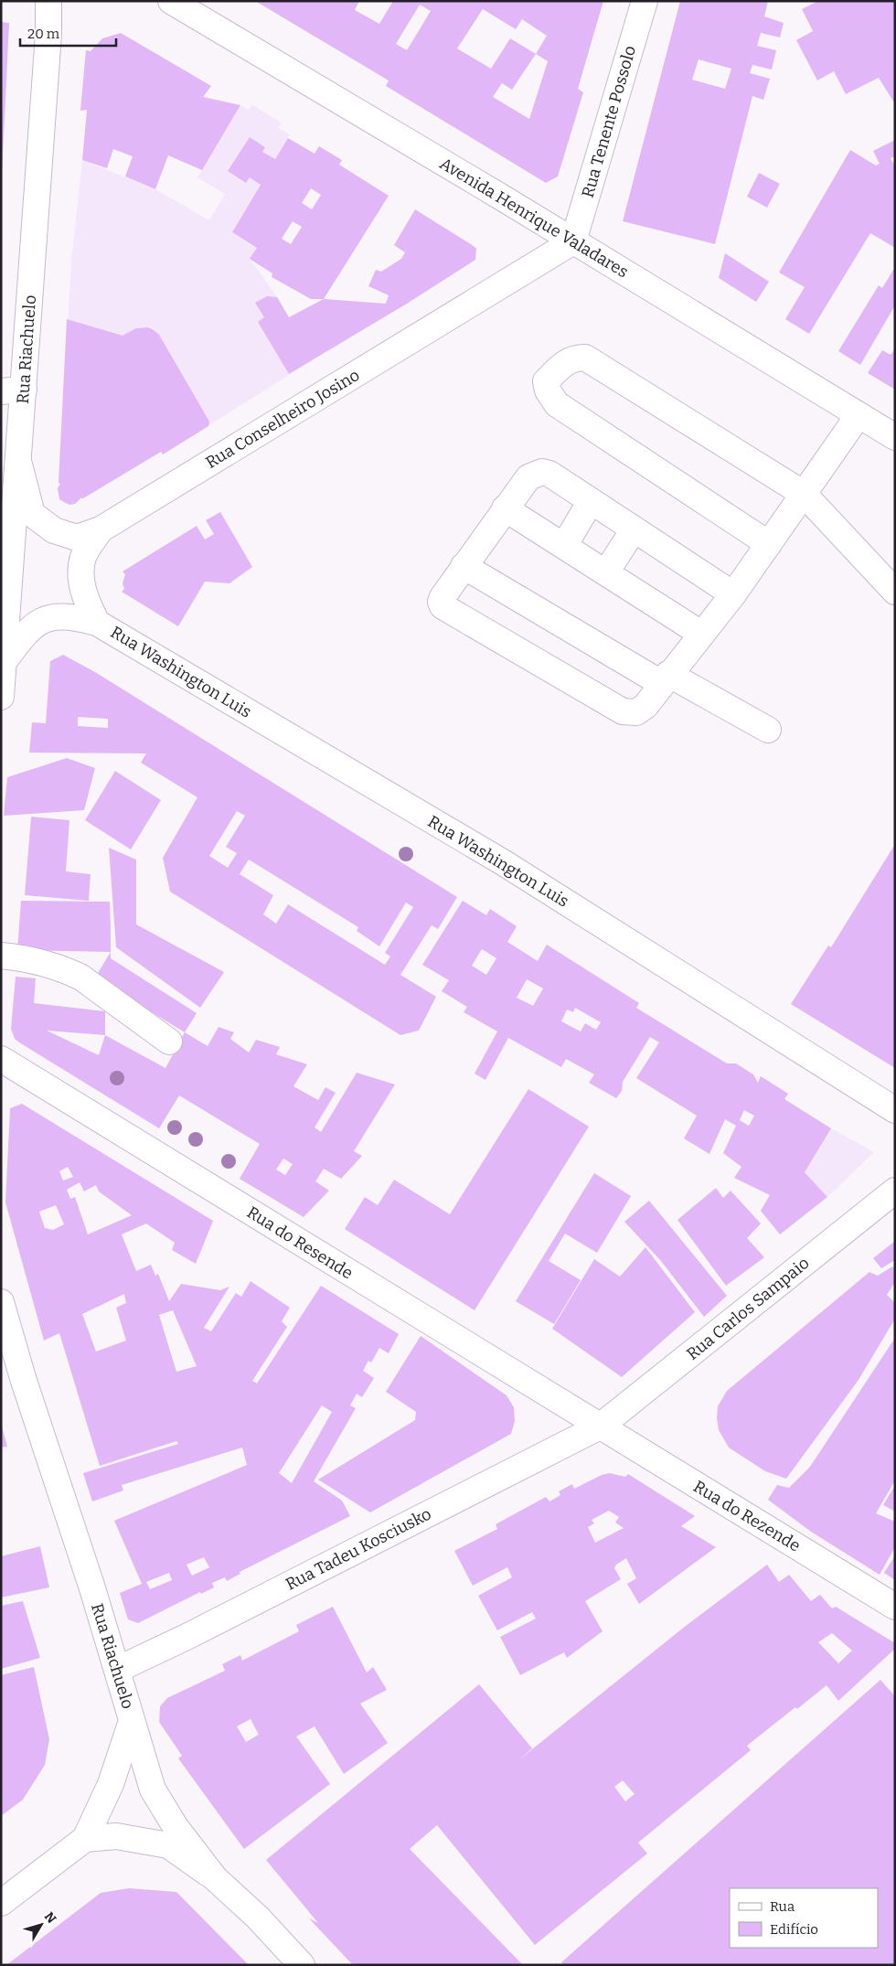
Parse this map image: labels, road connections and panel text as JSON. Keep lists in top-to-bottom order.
{
  "streets": {
    "street": [
      "Rua Tenente Possolo",
      "Avenida Henrique Valadares",
      "Rua Riachuelo",
      "Rua Conselheiro Josino",
      "Rua Washington Luis",
      "Rua do Resende",
      "Rua Carlos Sampaio",
      "Rua do Rezende",
      "Rua Tadeu Kosciusko"
    ]
  },
  "crossings": [
    ["Rua Tenente Possolo", "Avenida Henrique Valadares"],
    ["Rua Tenente Possolo", "Rua Conselheiro Josino"],
    ["Avenida Henrique Valadares", "Rua Conselheiro Josino"],
    ["Rua Riachuelo", "Rua Conselheiro Josino"],
    ["Rua Riachuelo", "Rua Washington Luis"],
    ["Rua Riachuelo", "Rua Tadeu Kosciusko"],
    ["Rua Conselheiro Josino", "Rua Washington Luis"],
    ["Rua do Resende", "Rua Carlos Sampaio"],
    ["Rua do Resende", "Rua do Rezende"],
    ["Rua do Resende", "Rua Tadeu Kosciusko"],
    ["Rua Carlos Sampaio", "Rua do Rezende"],
    ["Rua Carlos Sampaio", "Rua Tadeu Kosciusko"],
    ["Rua do Rezende", "Rua Tadeu Kosciusko"]
  ],
  "legend": ["Rua", "Edifício"],
  "scale_bar": "20 m",
  "north": "top right"
}
